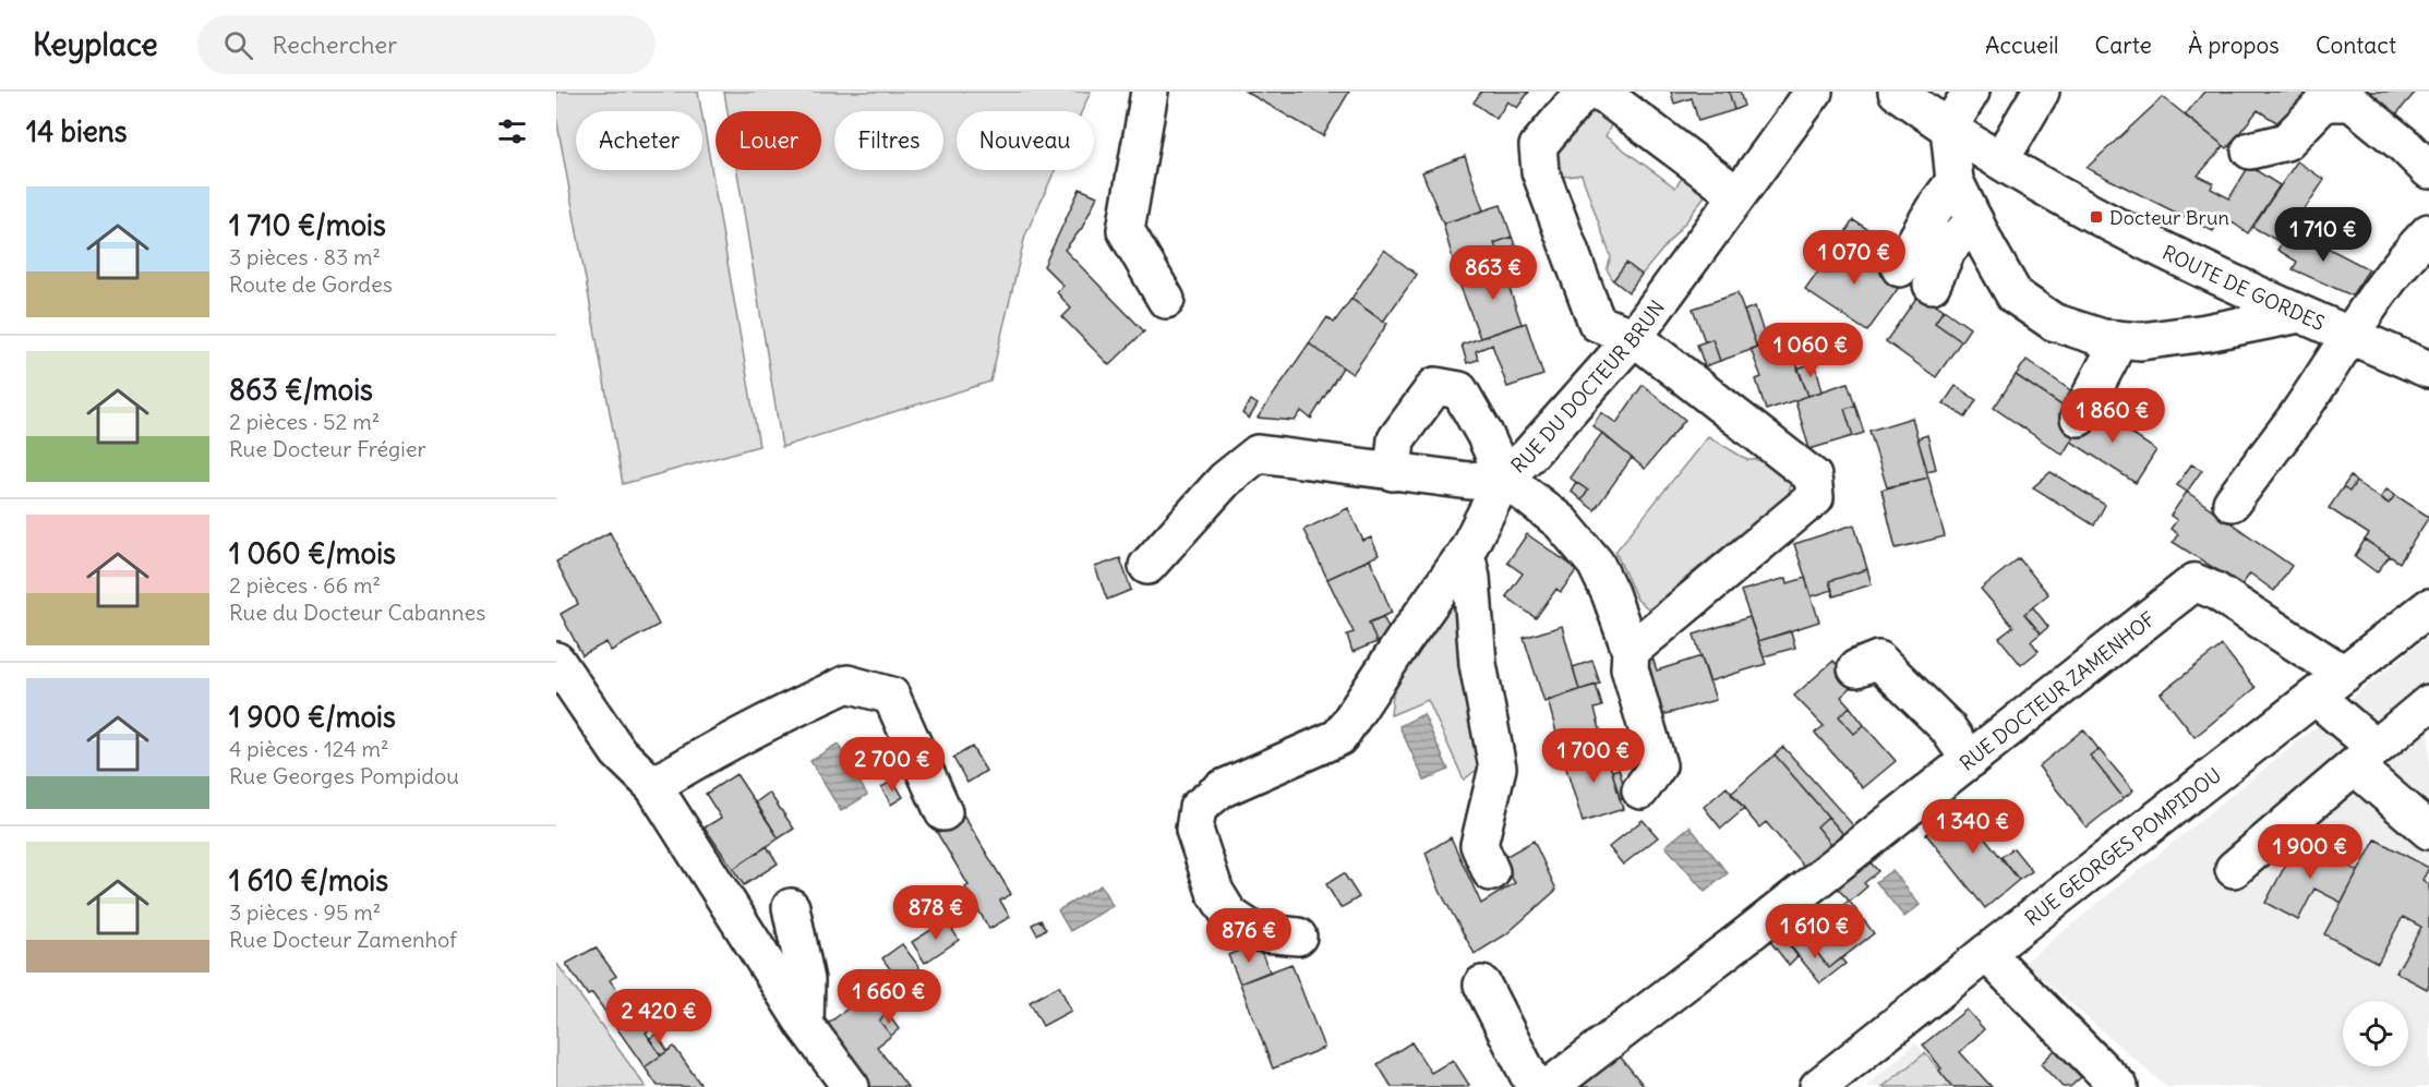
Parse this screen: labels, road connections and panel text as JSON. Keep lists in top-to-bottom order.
{
  "streets": {
    "street": [
      "ROUTE DE GORDES",
      "RUE DU DOCTEUR BRUN",
      "RUE DOCTEUR ZAMENHOF",
      "RUE GEORGES POMPIDOU"
    ]
  },
  "crossings": [
    ["RUE DOCTEUR ZAMENHOF", "RUE GEORGES POMPIDOU"]
  ],
  "places": {
    "transit": ["Docteur Brun"]
  },
  "page": {
    "header": "Keyplace",
    "search": "Rechercher",
    "nav": [
      "Accueil",
      "Carte",
      "À propos",
      "Contact"
    ],
    "heading": "14 biens",
    "chip": [
      "Acheter",
      "Louer",
      "Filtres",
      "Nouveau"
    ],
    "list": [
      {
        "name": "1 710 €/mois",
        "note": "3 pièces · 83 m² · Route de Gordes"
      },
      {
        "name": "863 €/mois",
        "note": "2 pièces · 52 m² · Rue Docteur Frégier"
      },
      {
        "name": "1 060 €/mois",
        "note": "2 pièces · 66 m² · Rue du Docteur Cabannes"
      },
      {
        "name": "1 900 €/mois",
        "note": "4 pièces · 124 m² · Rue Georges Pompidou"
      },
      {
        "name": "1 610 €/mois",
        "note": "3 pièces · 95 m² · Rue Docteur Zamenhof"
      }
    ],
    "price": [
      "1 710 €",
      "1 070 €",
      "863 €",
      "1 060 €",
      "1 860 €",
      "1 700 €",
      "2 700 €",
      "1 340 €",
      "1 900 €",
      "878 €",
      "1 610 €",
      "876 €",
      "1 660 €",
      "2 420 €"
    ]
  }
}
